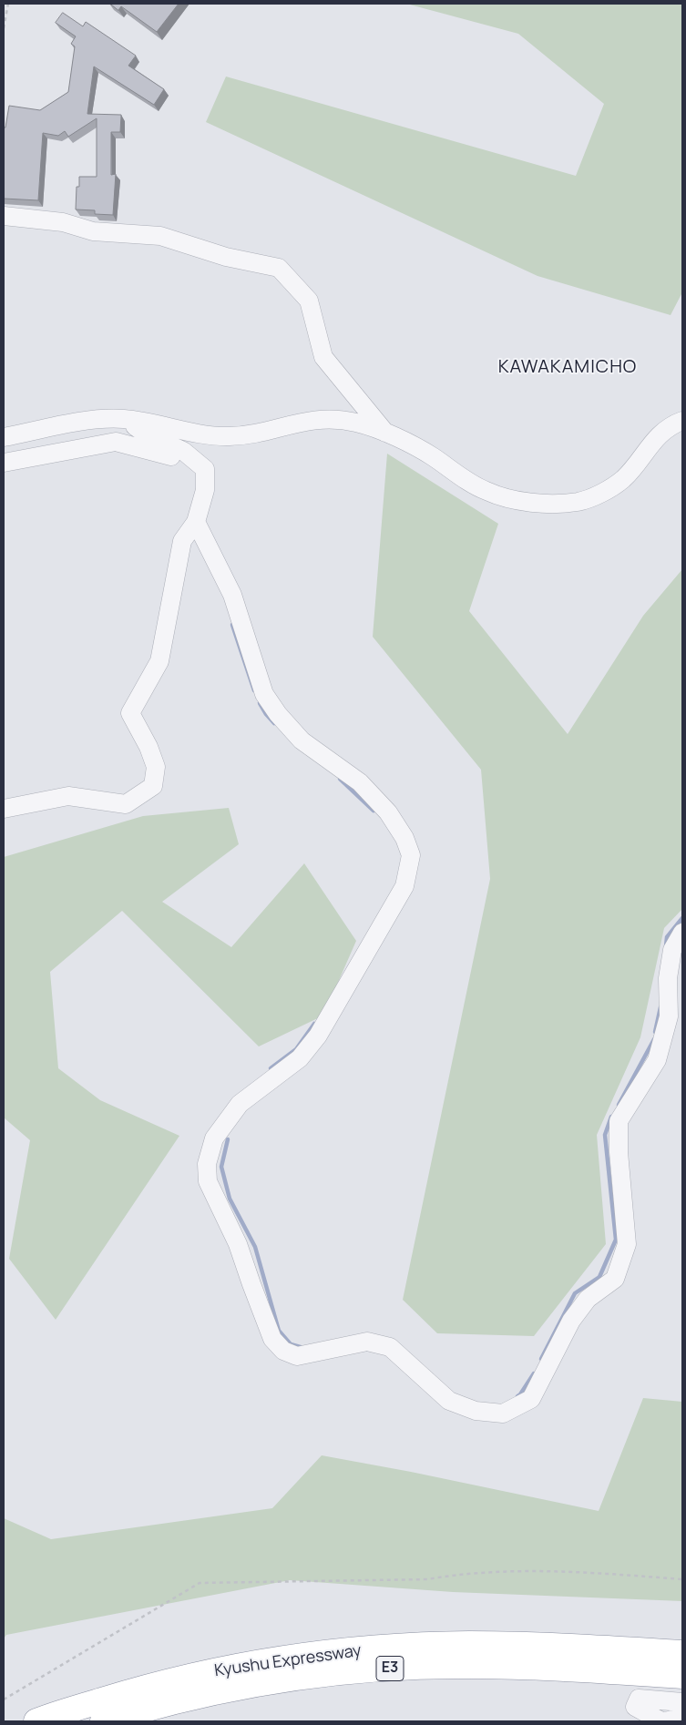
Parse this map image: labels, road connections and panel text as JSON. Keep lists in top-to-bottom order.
{
  "streets": {
    "highway": ["Kyushu Expressway", "E3"]
  },
  "districts": ["KAWAKAMICHO"]
}
